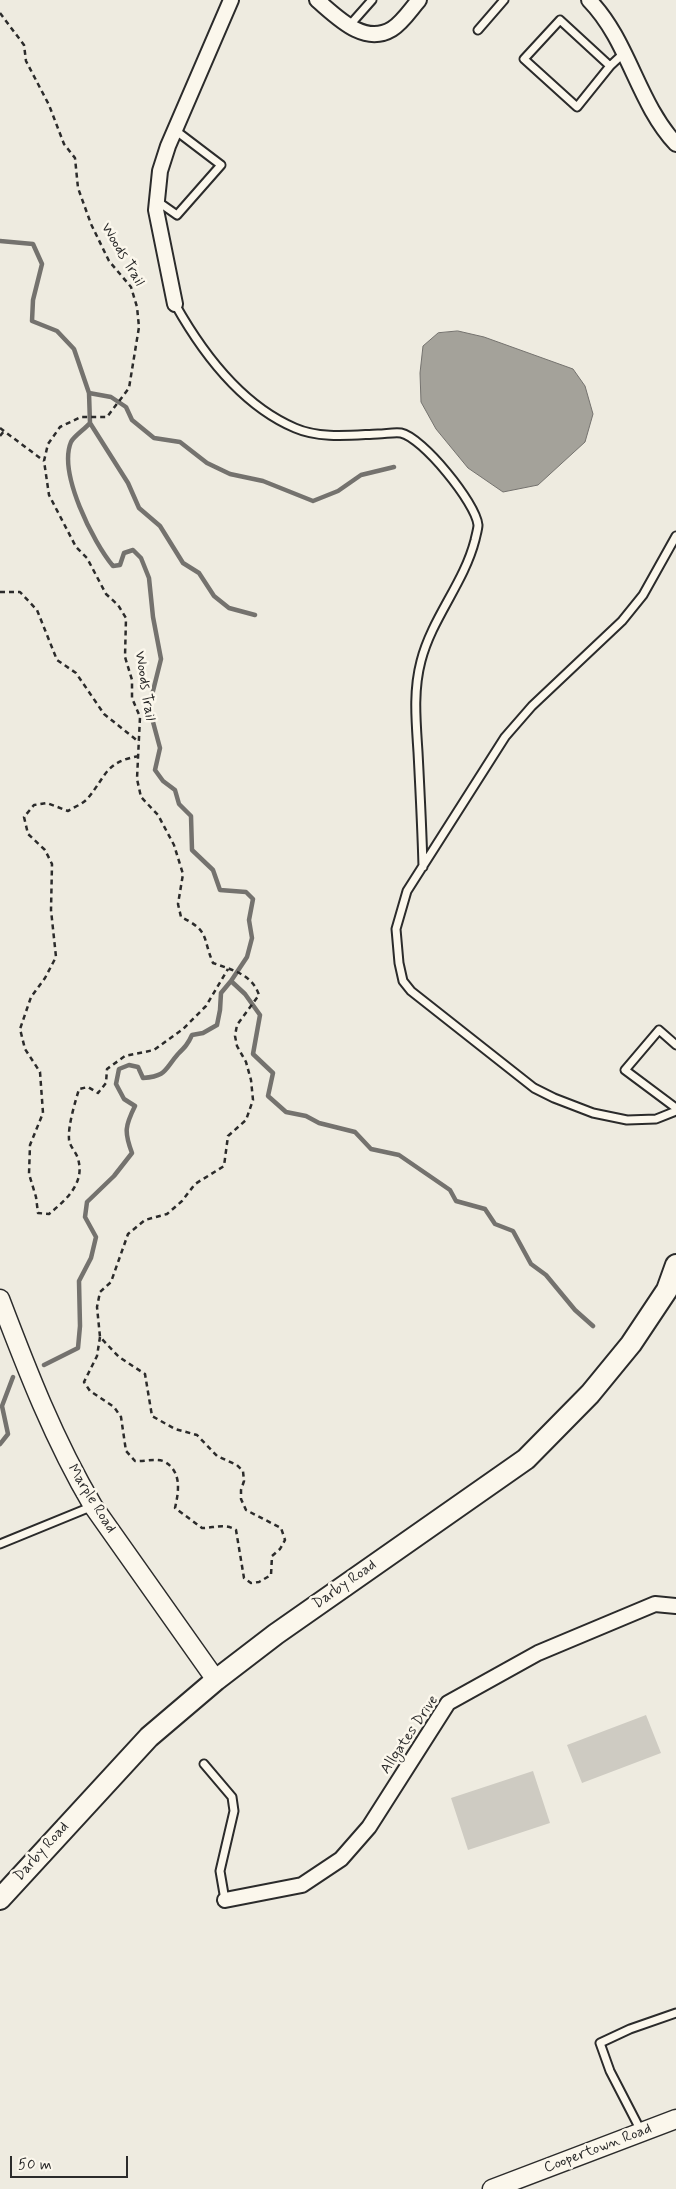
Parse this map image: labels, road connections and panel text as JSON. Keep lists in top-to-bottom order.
{
  "streets": {
    "main road": ["Darby Road"],
    "street": ["Marple Road", "Allgates Drive", "Coopertown Road"],
    "path": ["Woods Trail"]
  },
  "crossings": [
    ["Marple Road", "Darby Road"]
  ],
  "scale_bar": "50 m"
}
